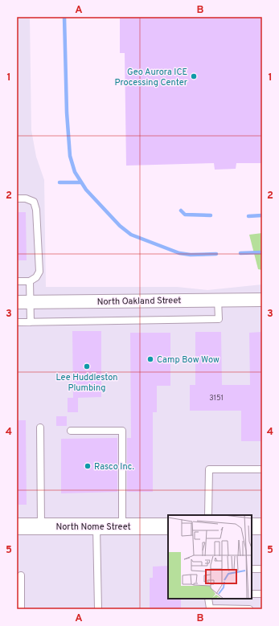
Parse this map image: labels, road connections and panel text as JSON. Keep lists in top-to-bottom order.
{
  "streets": {
    "street": ["North Oakland Street", "North Nome Street"]
  },
  "places": [
    "Geo Aurora ICE Processing Center",
    "Camp Bow Wow",
    "Lee Huddleston Plumbing",
    "Rasco Inc."
  ],
  "house_numbers": ["3151"],
  "grid": {
    "columns": ["A", "B"],
    "rows": [
      "1",
      "2",
      "3",
      "4",
      "5"
    ]
  }
}
